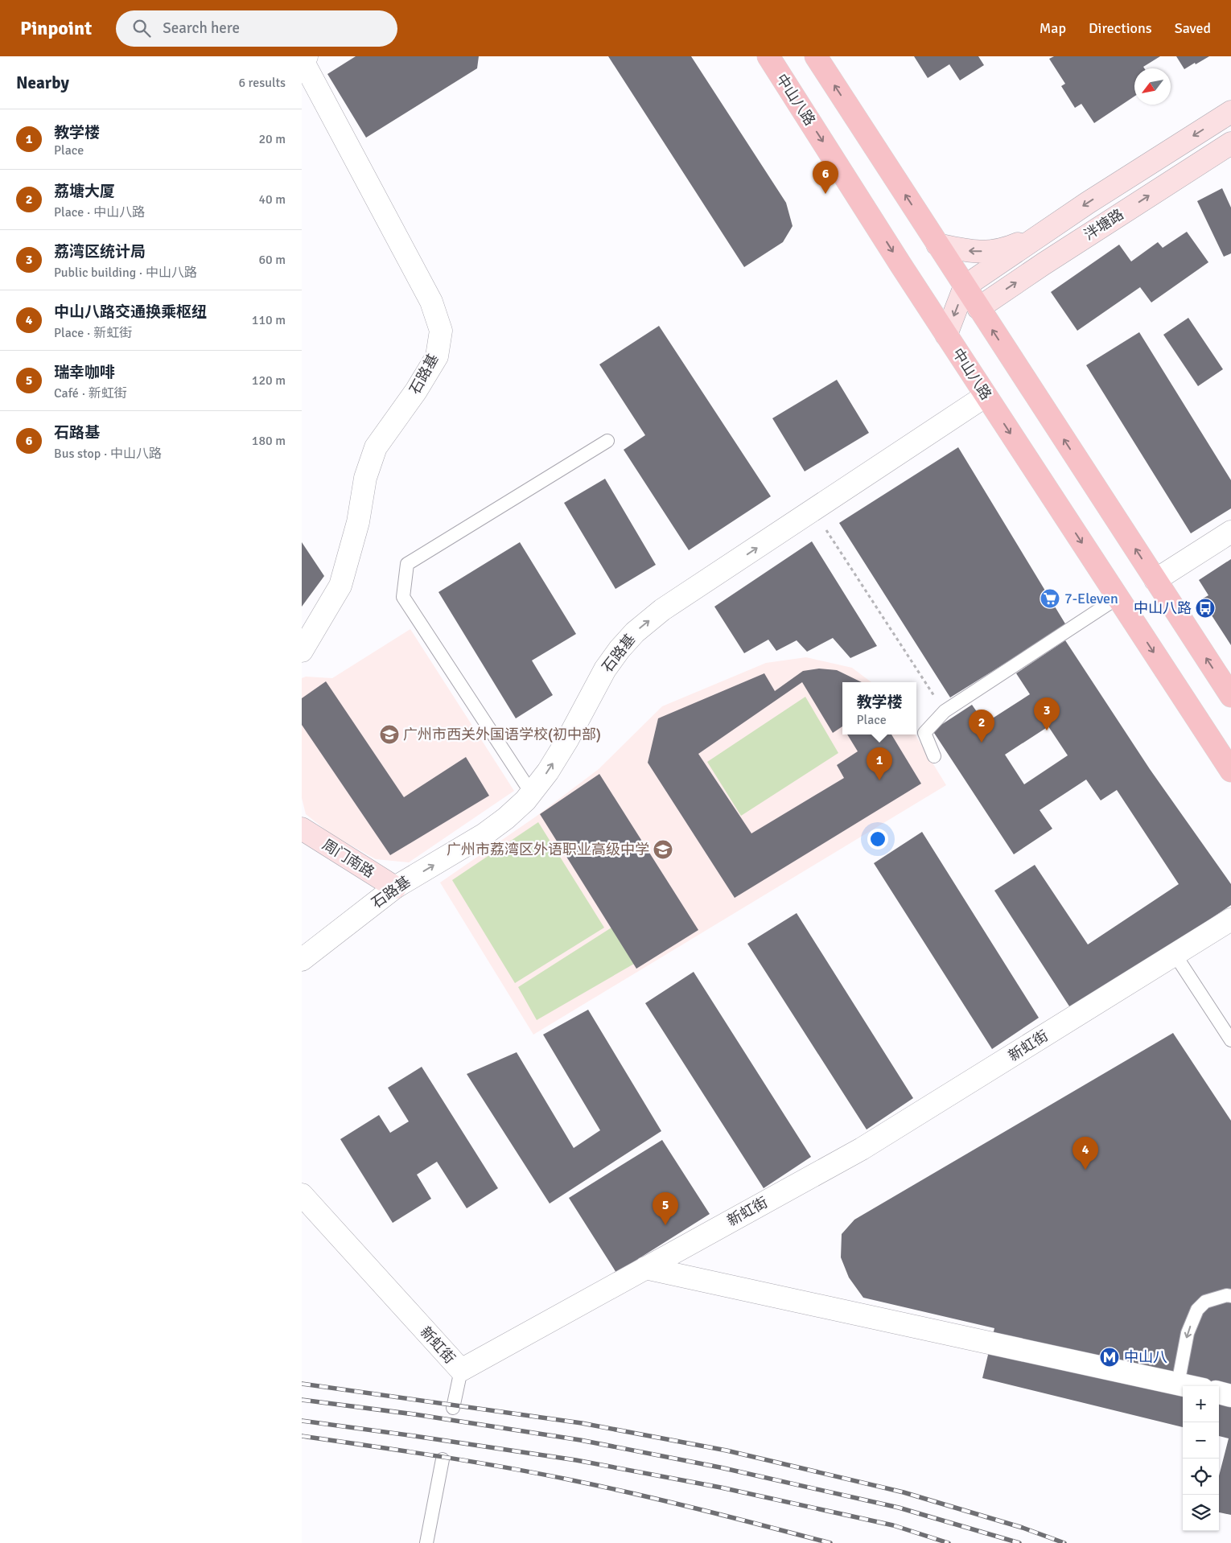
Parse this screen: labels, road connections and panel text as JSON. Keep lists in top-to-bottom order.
{
  "streets": {
    "main road": ["中山八路"],
    "street": [
      "泮塘路",
      "石路基",
      "周门南路",
      "新虹街"
    ]
  },
  "crossings": [
    ["中山八路", "石路基"],
    ["石路基", "周门南路"]
  ],
  "one_way": ["石路基"],
  "places": {
    "supermarket": ["7-Eleven"],
    "bus stop": ["中山八路"],
    "school or university": ["广州市西关外国语学校(初中部)", "广州市荔湾区外语职业高级中学"],
    "metro station": ["中山八"]
  },
  "north": "bottom left",
  "page": {
    "header": "Pinpoint",
    "search": "Search here",
    "nav": ["Map", "Directions", "Saved"],
    "heading": ["Nearby", "6 results"],
    "list": [
      {
        "mark": "1",
        "name": "教学楼",
        "note": "Place",
        "value": "20 m"
      },
      {
        "mark": "2",
        "name": "荔塘大厦",
        "note": "Place · 中山八路",
        "value": "40 m"
      },
      {
        "mark": "3",
        "name": "荔湾区统计局",
        "note": "Public building · 中山八路",
        "value": "60 m"
      },
      {
        "mark": "4",
        "name": "中山八路交通换乘枢纽",
        "note": "Place · 新虹街",
        "value": "110 m"
      },
      {
        "mark": "5",
        "name": "瑞幸咖啡",
        "note": "Café · 新虹街",
        "value": "120 m"
      },
      {
        "mark": "6",
        "name": "石路基",
        "note": "Bus stop · 中山八路",
        "value": "180 m"
      }
    ],
    "pins": [
      "6",
      "3",
      "2",
      "1",
      "4",
      "5"
    ],
    "popup": ["教学楼", "Place"],
    "map_buttons": ["+", "−"]
  }
}
